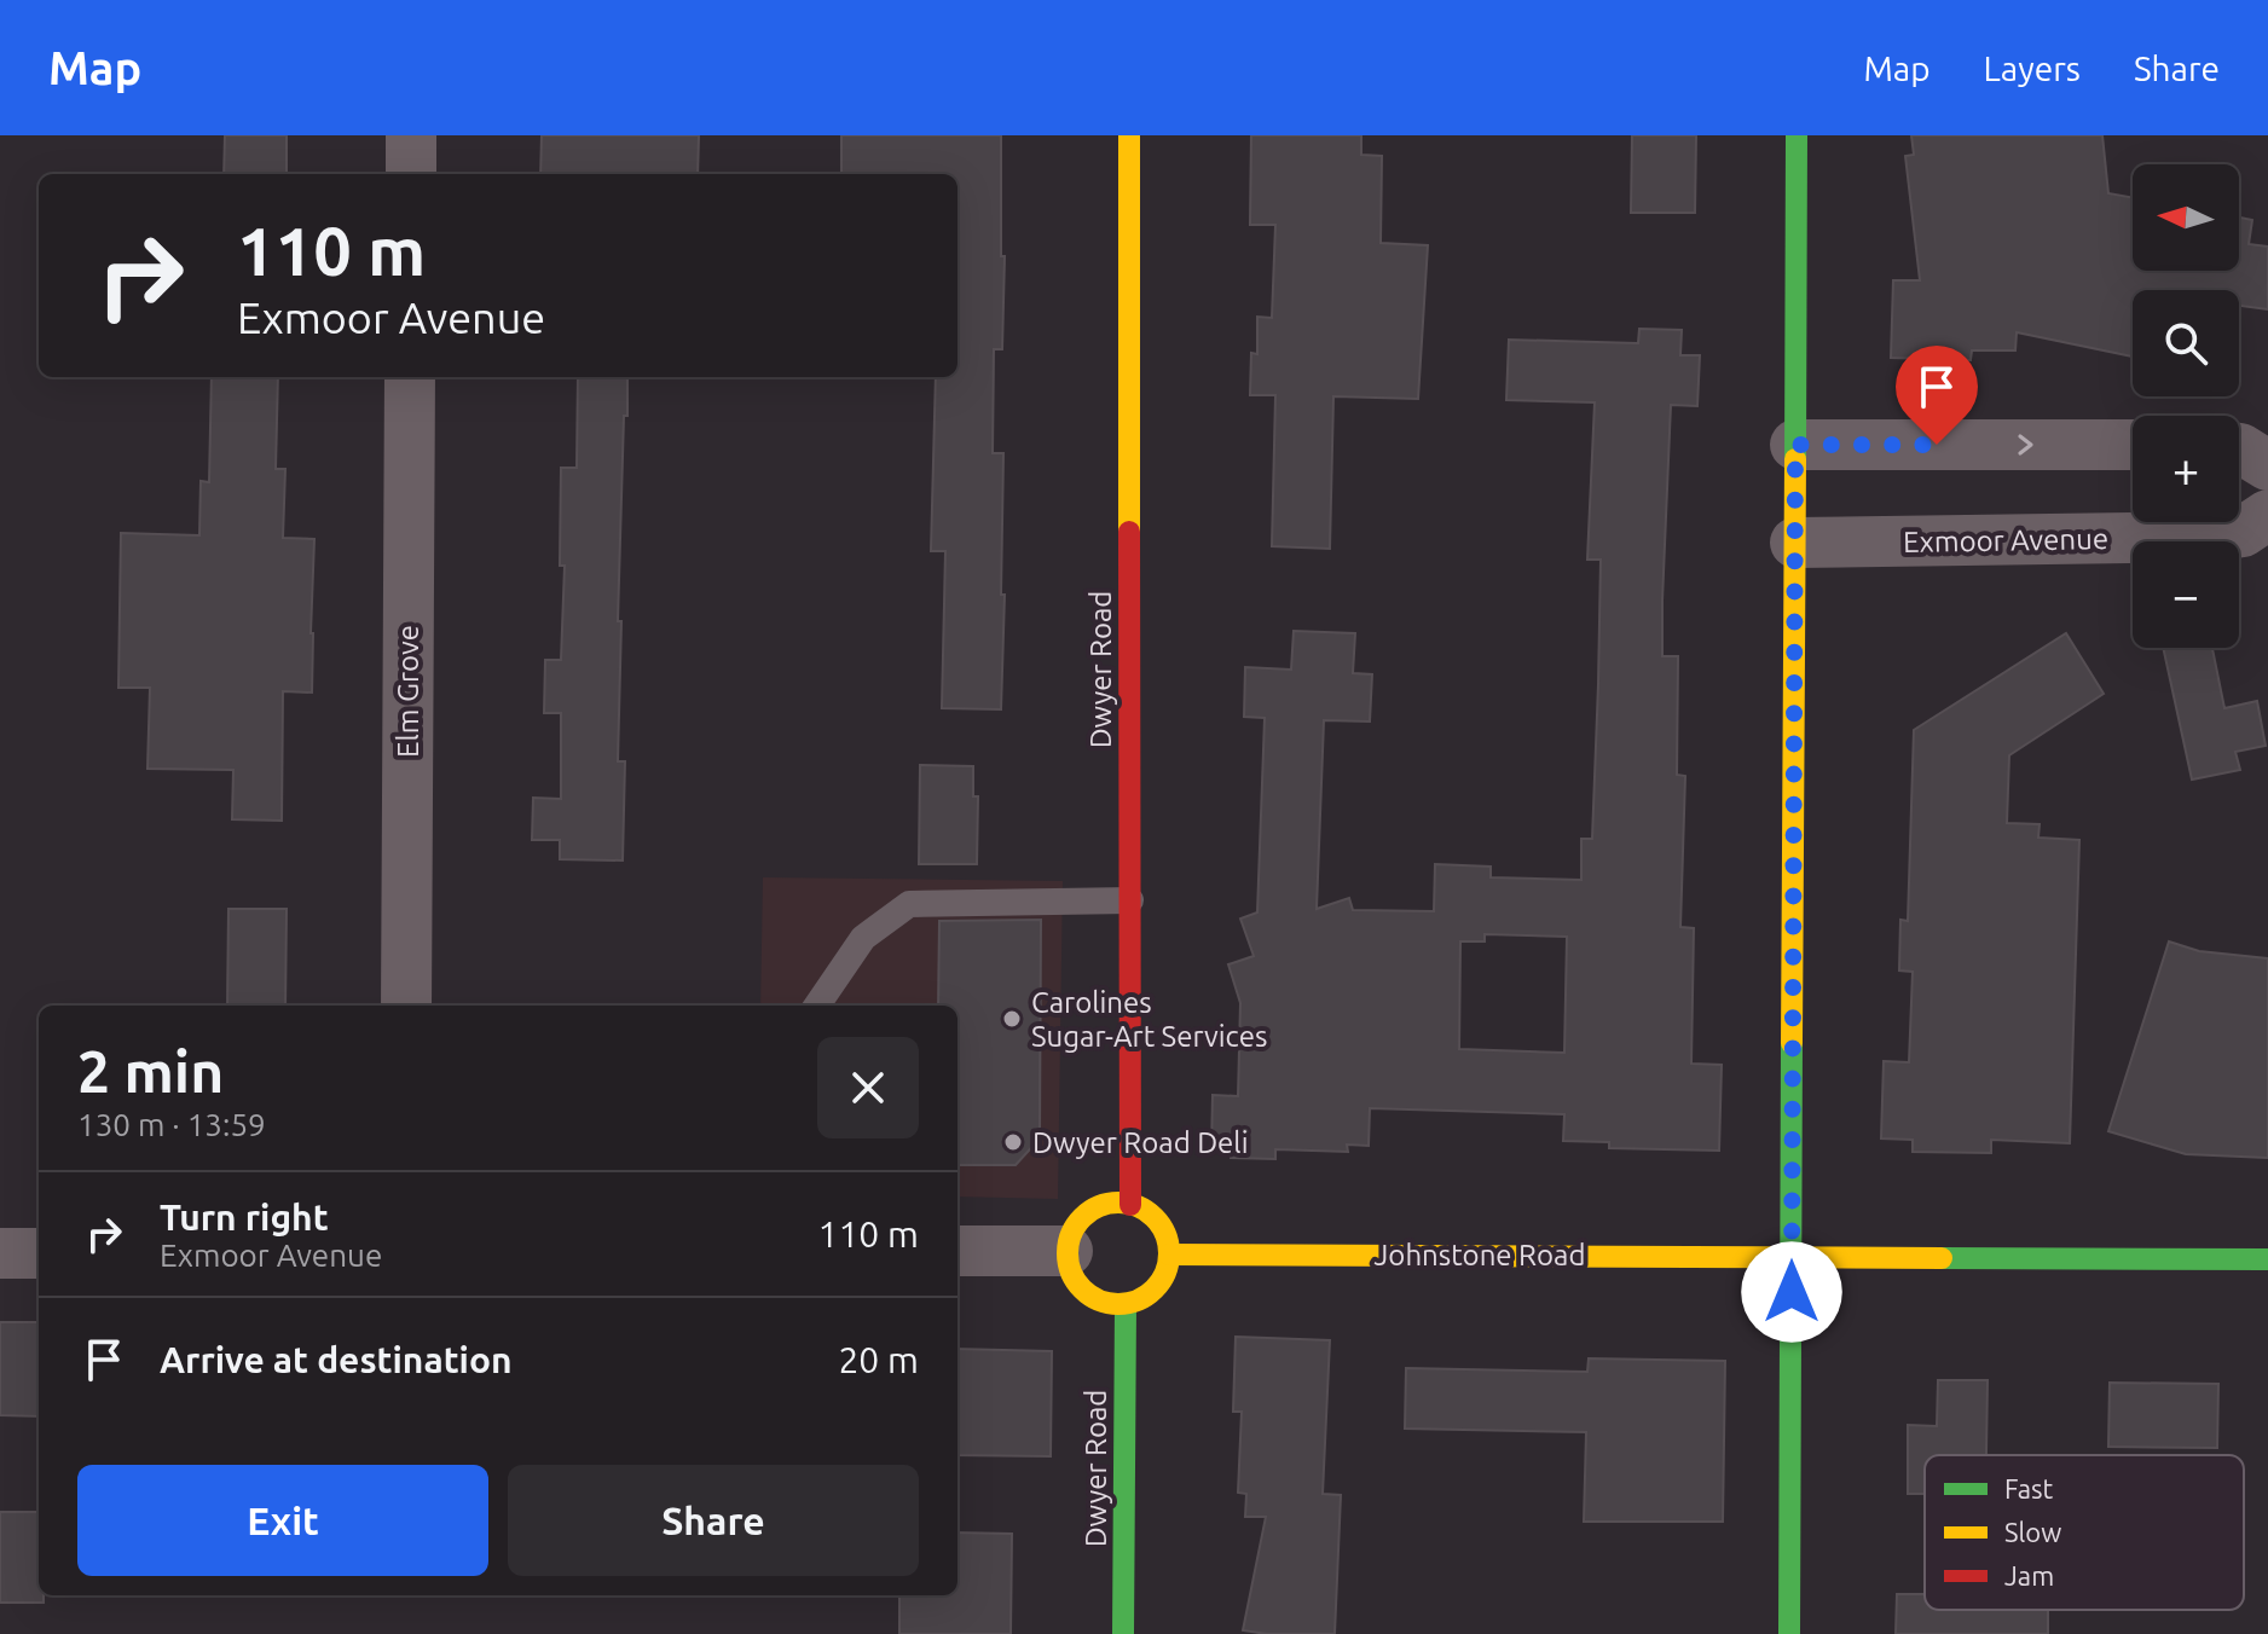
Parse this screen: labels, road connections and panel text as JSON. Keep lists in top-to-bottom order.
{
  "streets": {
    "street": [
      "Exmoor Avenue",
      "Dwyer Road",
      "Elm Grove",
      "Johnstone Road"
    ]
  },
  "crossings": [
    ["Dwyer Road", "Johnstone Road"]
  ],
  "places": ["Carolines Sugar-Art Services", "Dwyer Road Deli"],
  "legend": ["Fast", "Slow", "Jam"],
  "north": "left",
  "page": {
    "header": "Map",
    "nav": ["Map", "Layers", "Share"],
    "map_buttons": ["+", "−"],
    "turn": ["110 m", "Exmoor Avenue"],
    "heading": ["2 min", "130 m · 13:59"],
    "list": [
      {
        "name": "Turn right",
        "note": "Exmoor Avenue",
        "value": "110 m"
      },
      {
        "name": "Arrive at destination",
        "value": "20 m"
      }
    ],
    "buttons": ["Exit", "Share"]
  }
}
